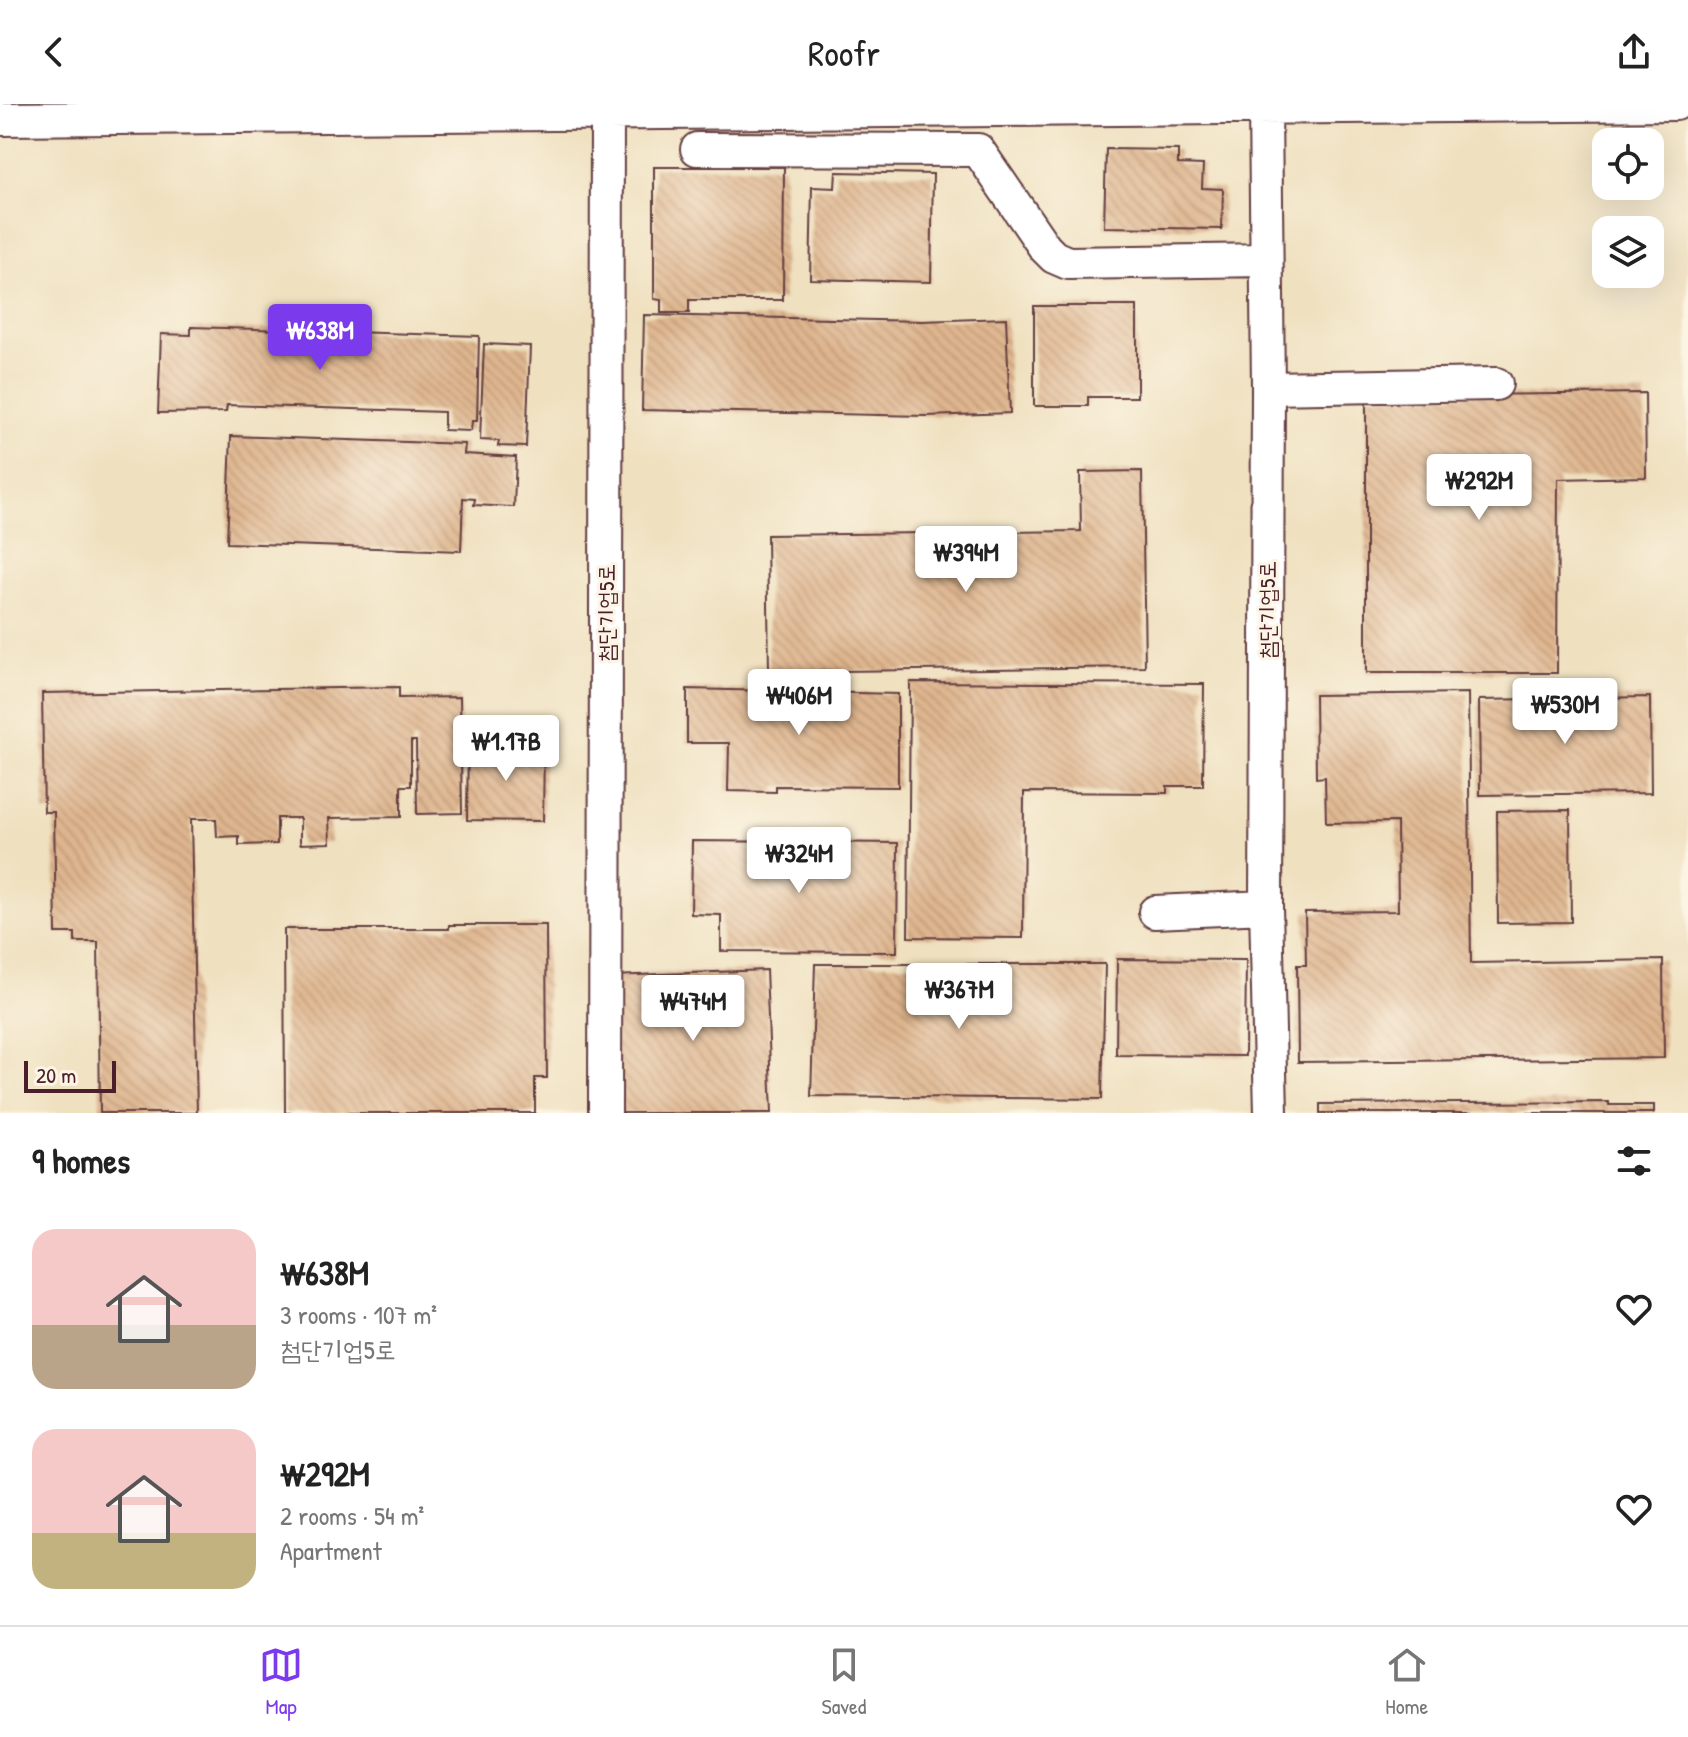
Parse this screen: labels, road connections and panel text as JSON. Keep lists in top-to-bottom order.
{
  "streets": {
    "street": ["첨단기업5로"]
  },
  "scale_bar": "20 m",
  "page": {
    "header": "Roofr",
    "price": [
      "₩638M",
      "₩292M",
      "₩394M",
      "₩406M",
      "₩530M",
      "₩1.17B",
      "₩324M",
      "₩367M",
      "₩474M"
    ],
    "scale": "20 m",
    "heading": "9 homes",
    "list": [
      {
        "name": "₩638M",
        "note": "3 rooms · 107 m² · 첨단기업5로"
      },
      {
        "name": "₩292M",
        "note": "2 rooms · 54 m² · Apartment"
      }
    ],
    "tabs": ["Map", "Saved", "Home"]
  }
}
